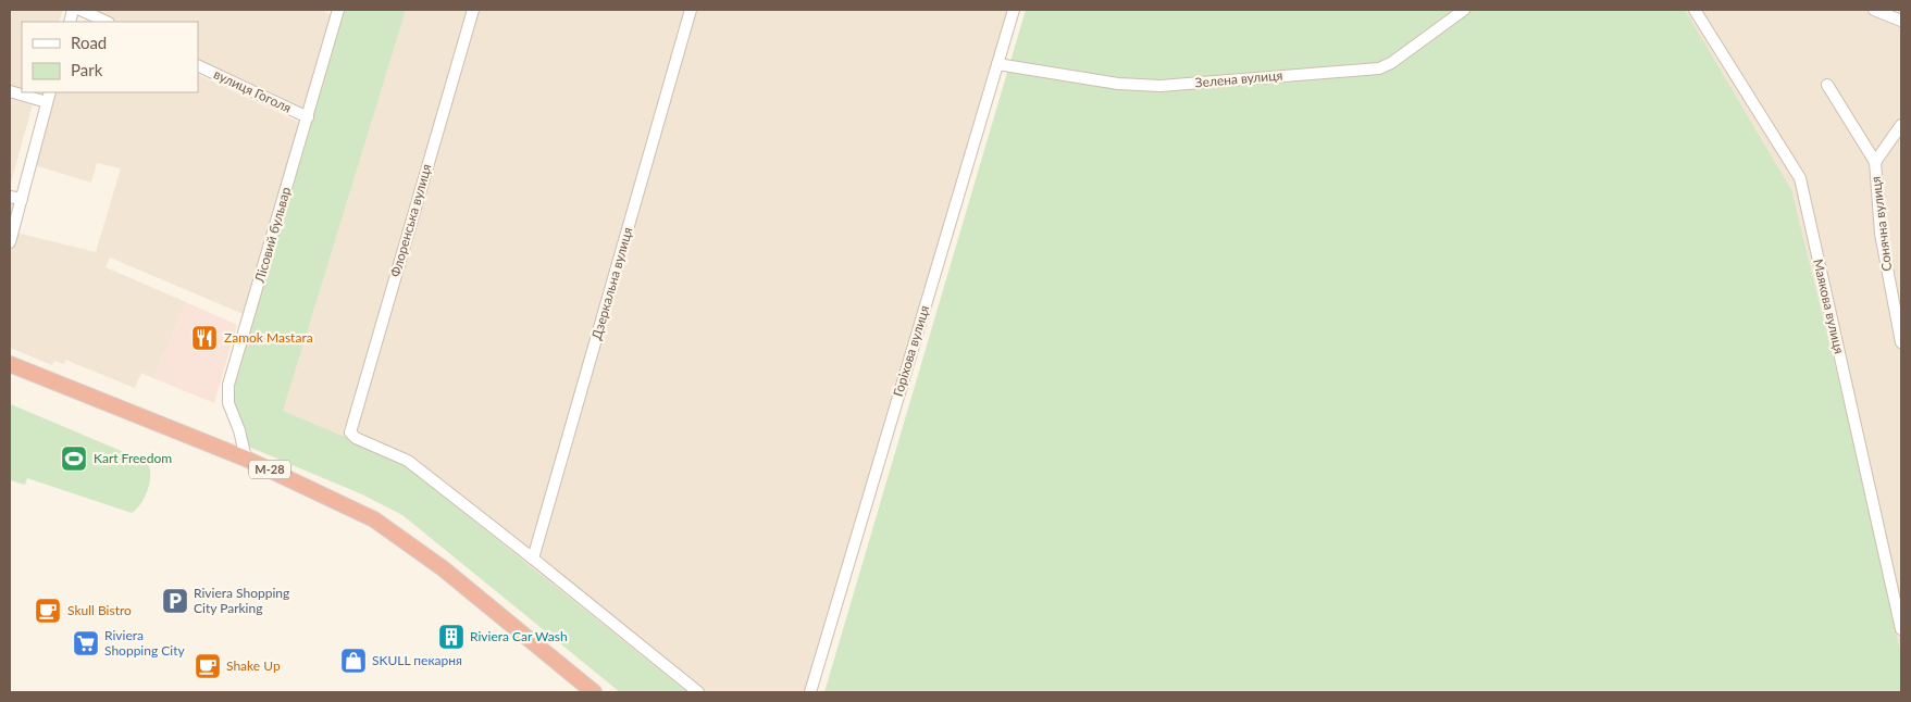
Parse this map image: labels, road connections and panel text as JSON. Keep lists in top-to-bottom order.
{
  "streets": {
    "highway": ["М-28"],
    "street": [
      "Зелена вулиця",
      "вулиця Гоголя",
      "Флоренська вулиця",
      "Сонячна вулиця",
      "Лісовий бульвар",
      "Дзеркальна вулиця",
      "Маякова вулиця",
      "Горіхова вулиця"
    ]
  },
  "crossings": [
    ["Зелена вулиця", "Горіхова вулиця"],
    ["вулиця Гоголя", "Лісовий бульвар"],
    ["Флоренська вулиця", "Дзеркальна вулиця"],
    ["Лісовий бульвар", "М-28"]
  ],
  "places": {
    "restaurant": ["Zamok Mastara"],
    "sports": ["Kart Freedom"],
    "parking": ["Riviera Shopping City Parking"],
    "cafe": ["Skull Bistro", "Shake Up"],
    "building": ["Riviera Car Wash"],
    "supermarket": ["Riviera Shopping City"],
    "shop": ["SKULL пекарня"]
  },
  "legend": ["Road", "Park"]
}
